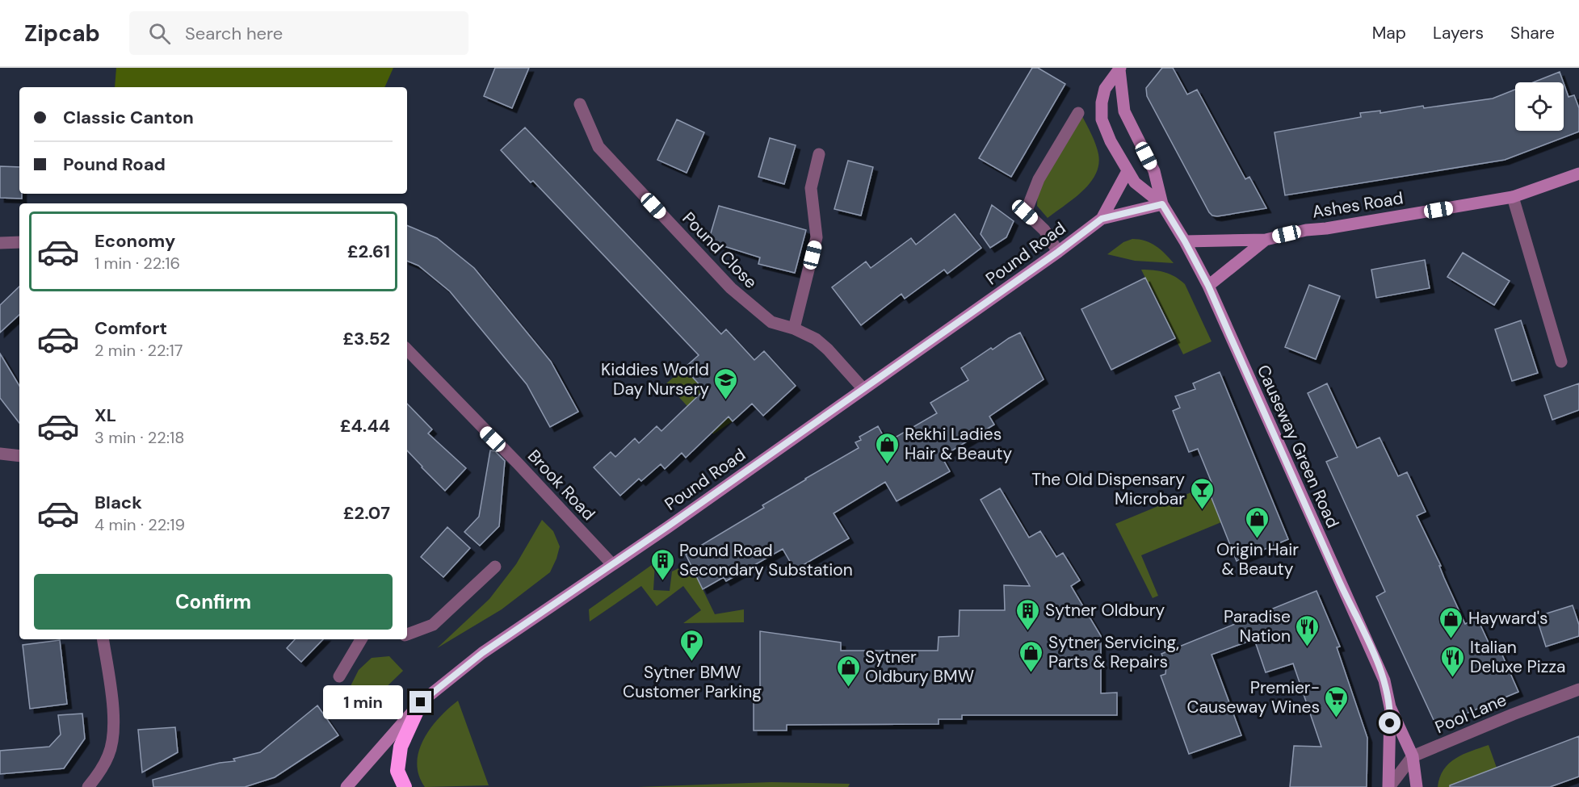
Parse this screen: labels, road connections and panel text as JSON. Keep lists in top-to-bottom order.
{
  "streets": {
    "street": [
      "Ashes Road",
      "Pound Close",
      "Pound Road",
      "Causeway Green Road",
      "Brook Road",
      "Pool Lane"
    ]
  },
  "crossings": [
    ["Ashes Road", "Causeway Green Road"],
    ["Pound Close", "Pound Road"],
    ["Pound Road", "Causeway Green Road"],
    ["Pound Road", "Brook Road"],
    ["Causeway Green Road", "Pool Lane"]
  ],
  "places": {
    "school or university": ["Kiddies World Day Nursery"],
    "shop": [
      "Rekhi Ladies Hair & Beauty",
      "Origin Hair & Beauty",
      "Hayward's",
      "Sytner Servicing, Parts & Repairs",
      "Sytner Oldbury BMW"
    ],
    "bar": ["The Old Dispensary Microbar"],
    "building": ["Pound Road Secondary Substation", "Sytner Oldbury"],
    "restaurant": ["Paradise Nation", "Italian Deluxe Pizza"],
    "parking": ["Sytner BMW Customer Parking"],
    "supermarket": ["Premier- Causeway Wines"]
  },
  "page": {
    "header": "Zipcab",
    "search": "Search here",
    "nav": ["Map", "Layers", "Share"],
    "banner": ["Classic Canton", "Pound Road"],
    "list": [
      {
        "name": "Economy",
        "note": "1 min · 22:16",
        "value": "£2.61"
      },
      {
        "name": "Comfort",
        "note": "2 min · 22:17",
        "value": "£3.52"
      },
      {
        "name": "XL",
        "note": "3 min · 22:18",
        "value": "£4.44"
      },
      {
        "name": "Black",
        "note": "4 min · 22:19",
        "value": "£2.07"
      }
    ],
    "buttons": "Confirm",
    "bubble": "1 min"
  }
}
